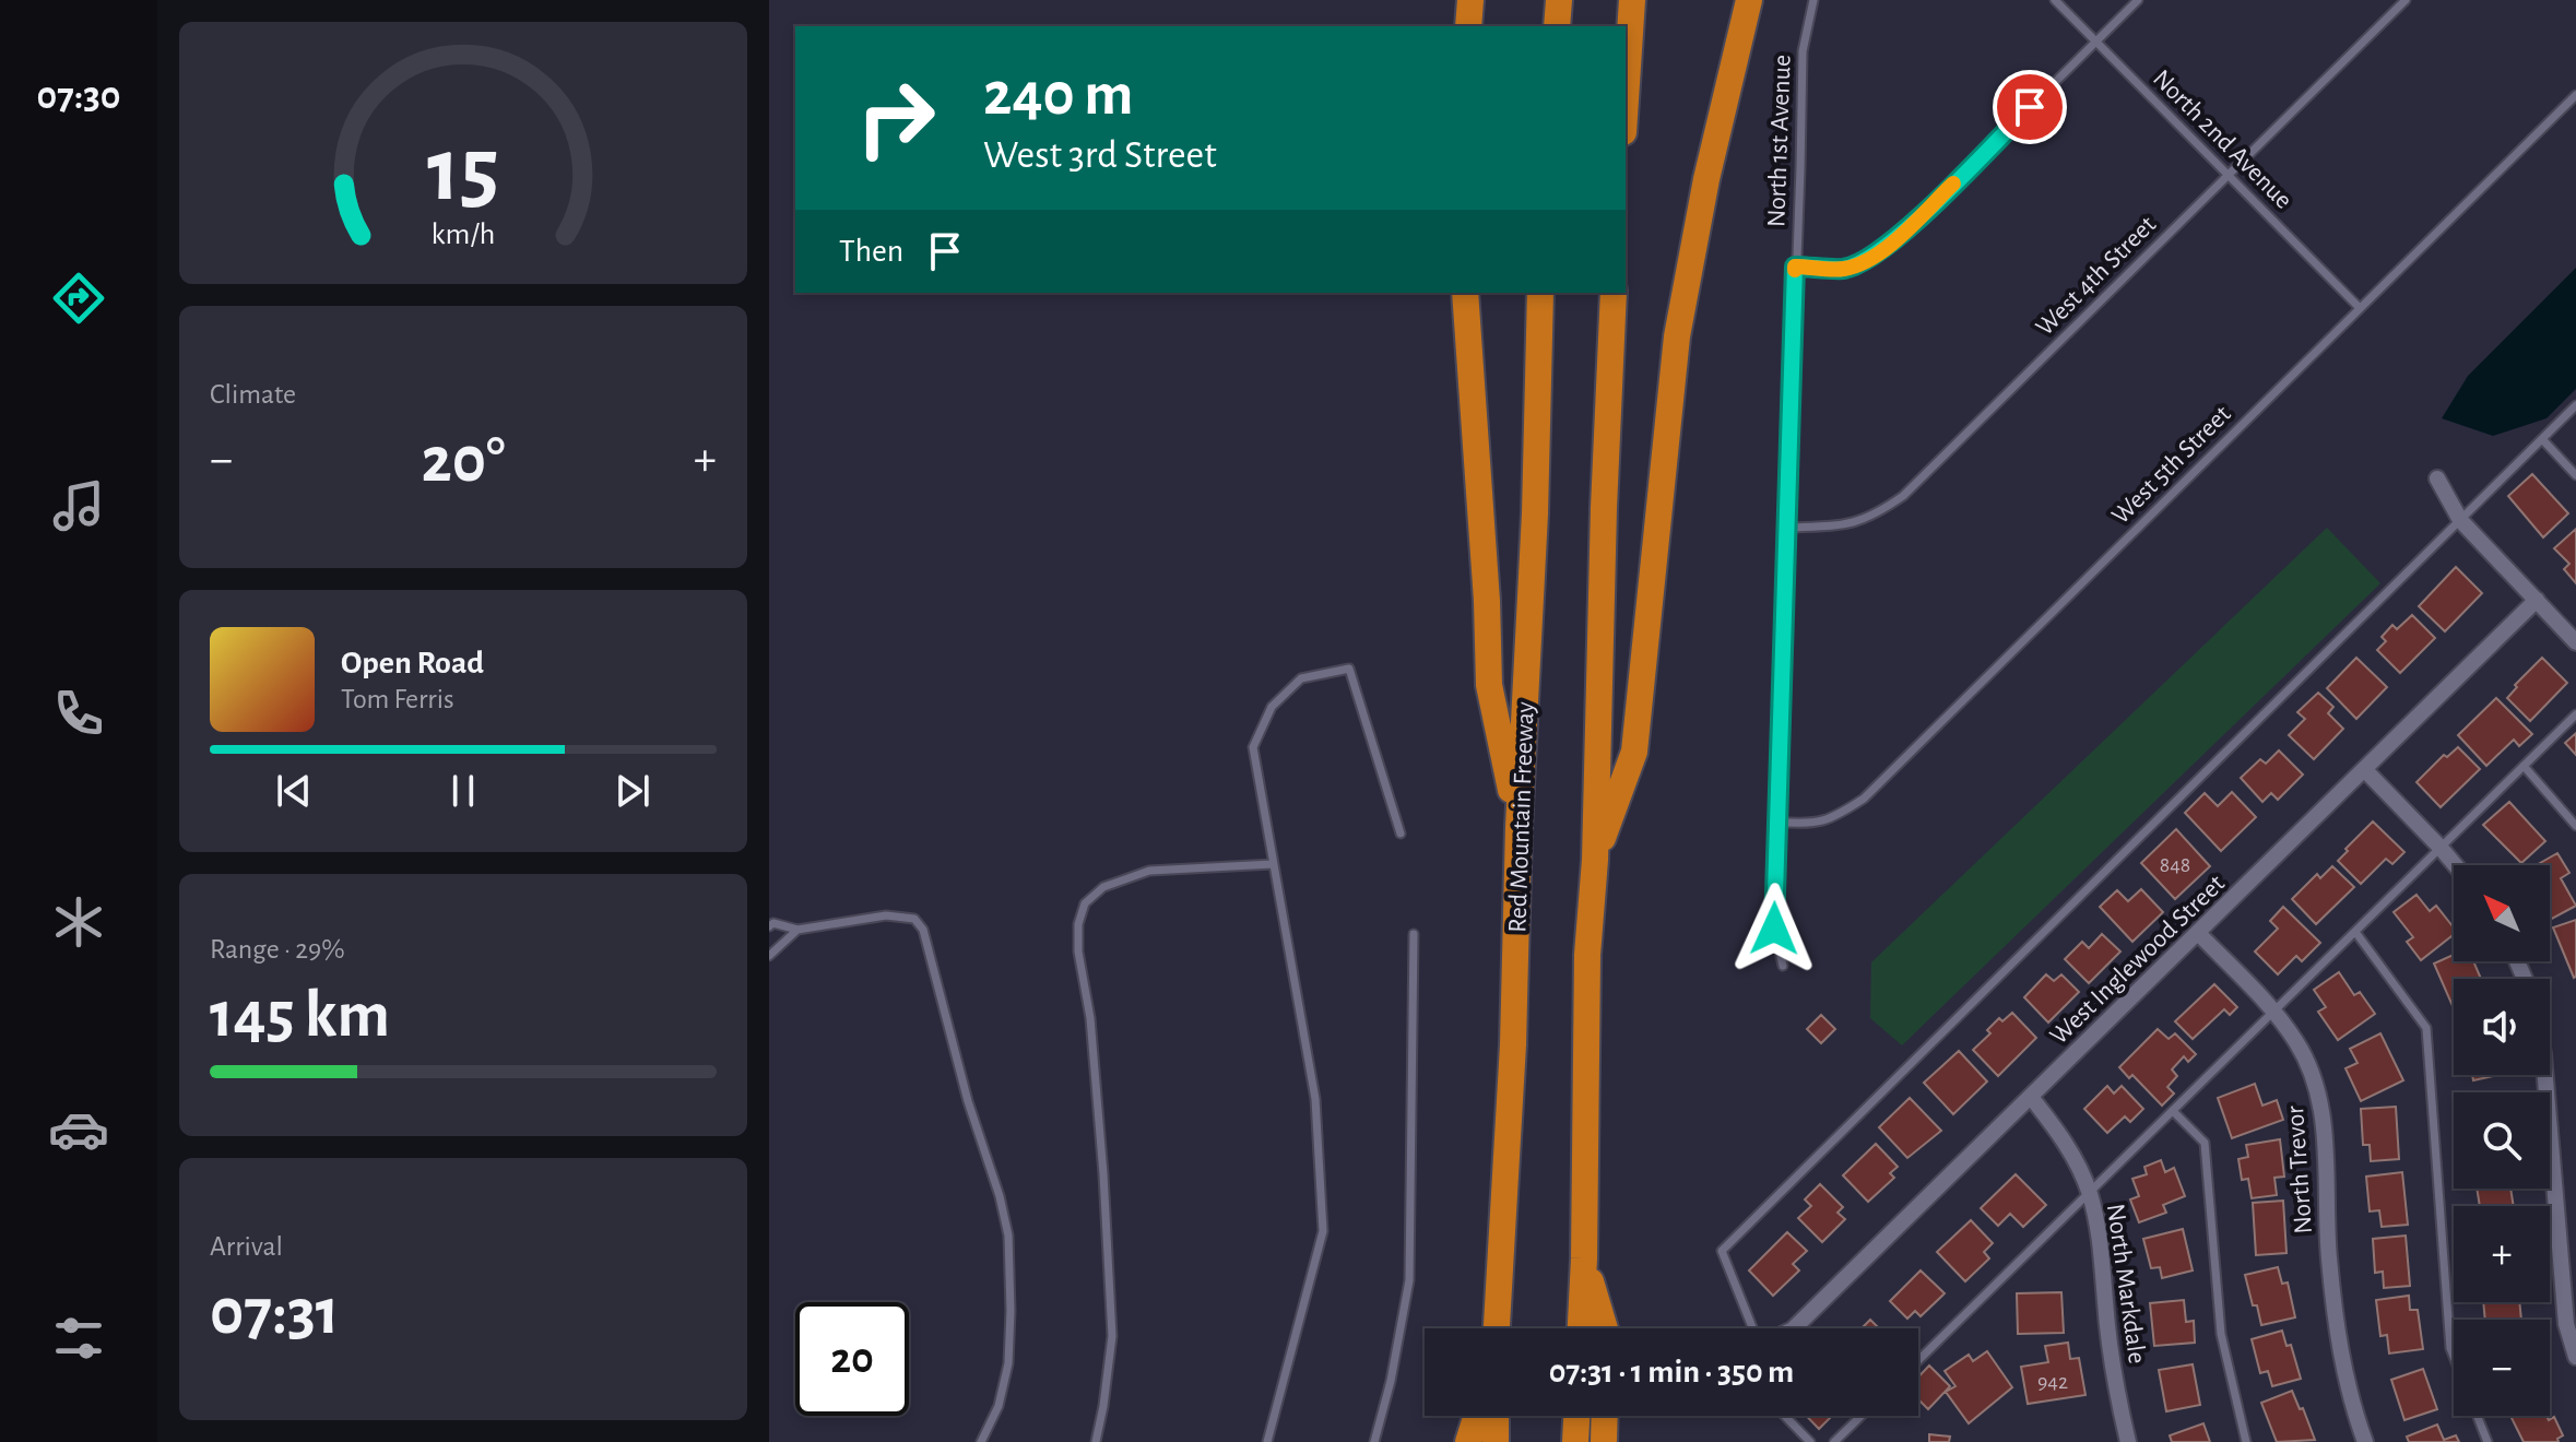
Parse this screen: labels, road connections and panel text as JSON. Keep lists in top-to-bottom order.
{
  "streets": {
    "highway": ["Red Mountain Freeway"],
    "street": ["West Inglewood Street", "North Trevor", "North Markdale"],
    "lane": [
      "North 2nd Avenue",
      "North 1st Avenue",
      "West 4th Street",
      "West 5th Street"
    ]
  },
  "crossings": [
    ["North 2nd Avenue", "West 4th Street"],
    ["North 2nd Avenue", "West 5th Street"],
    ["North 1st Avenue", "West 4th Street"],
    ["North 1st Avenue", "West 5th Street"],
    ["West Inglewood Street", "North Trevor"],
    ["West Inglewood Street", "North Markdale"]
  ],
  "house_numbers": ["848", "942"],
  "north": "top left",
  "page": {
    "tabs": "07:30",
    "turn": ["240 m", "West 3rd Street"],
    "then": "Then",
    "tile": [
      "Climate",
      ["Range · 29%", "145 km"],
      ["Arrival", "07:31"]
    ],
    "heat": ["−", "20°", "+"],
    "song": ["Open Road", "Tom Ferris"],
    "map_buttons": ["+", "−"],
    "limit": "20",
    "trip": "07:31 · 1 min · 350 m",
    "gauge": ["15", "km/h"]
  }
}
